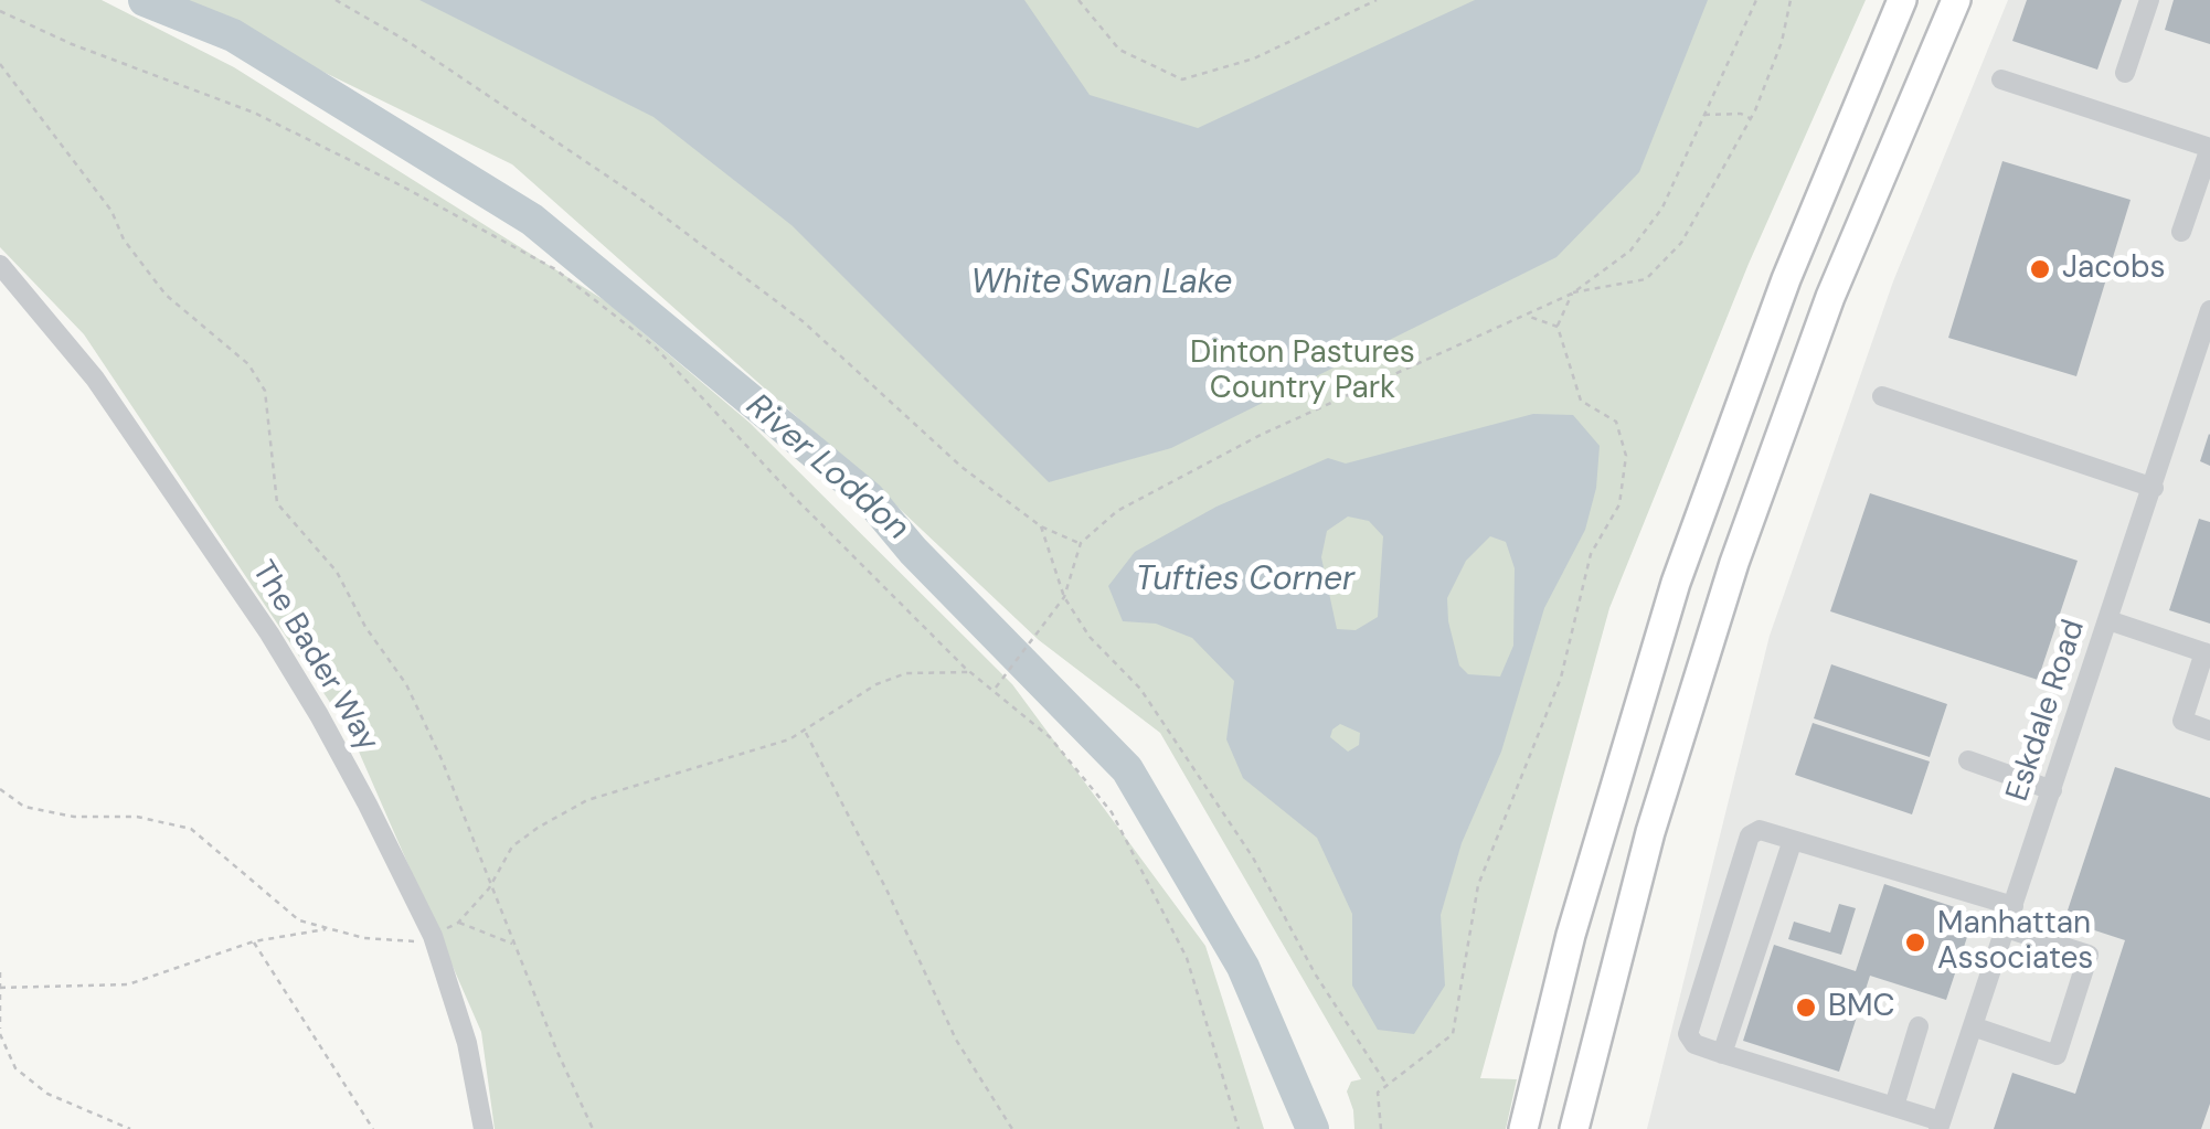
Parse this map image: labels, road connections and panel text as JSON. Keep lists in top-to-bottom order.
{
  "streets": {
    "street": ["The Bader Way", "Eskdale Road"]
  },
  "water": ["White Swan Lake", "River Loddon", "Tufties Corner"],
  "parks": ["Dinton Pastures Country Park"],
  "places": ["Jacobs", "Manhattan Associates", "BMC"]
}
